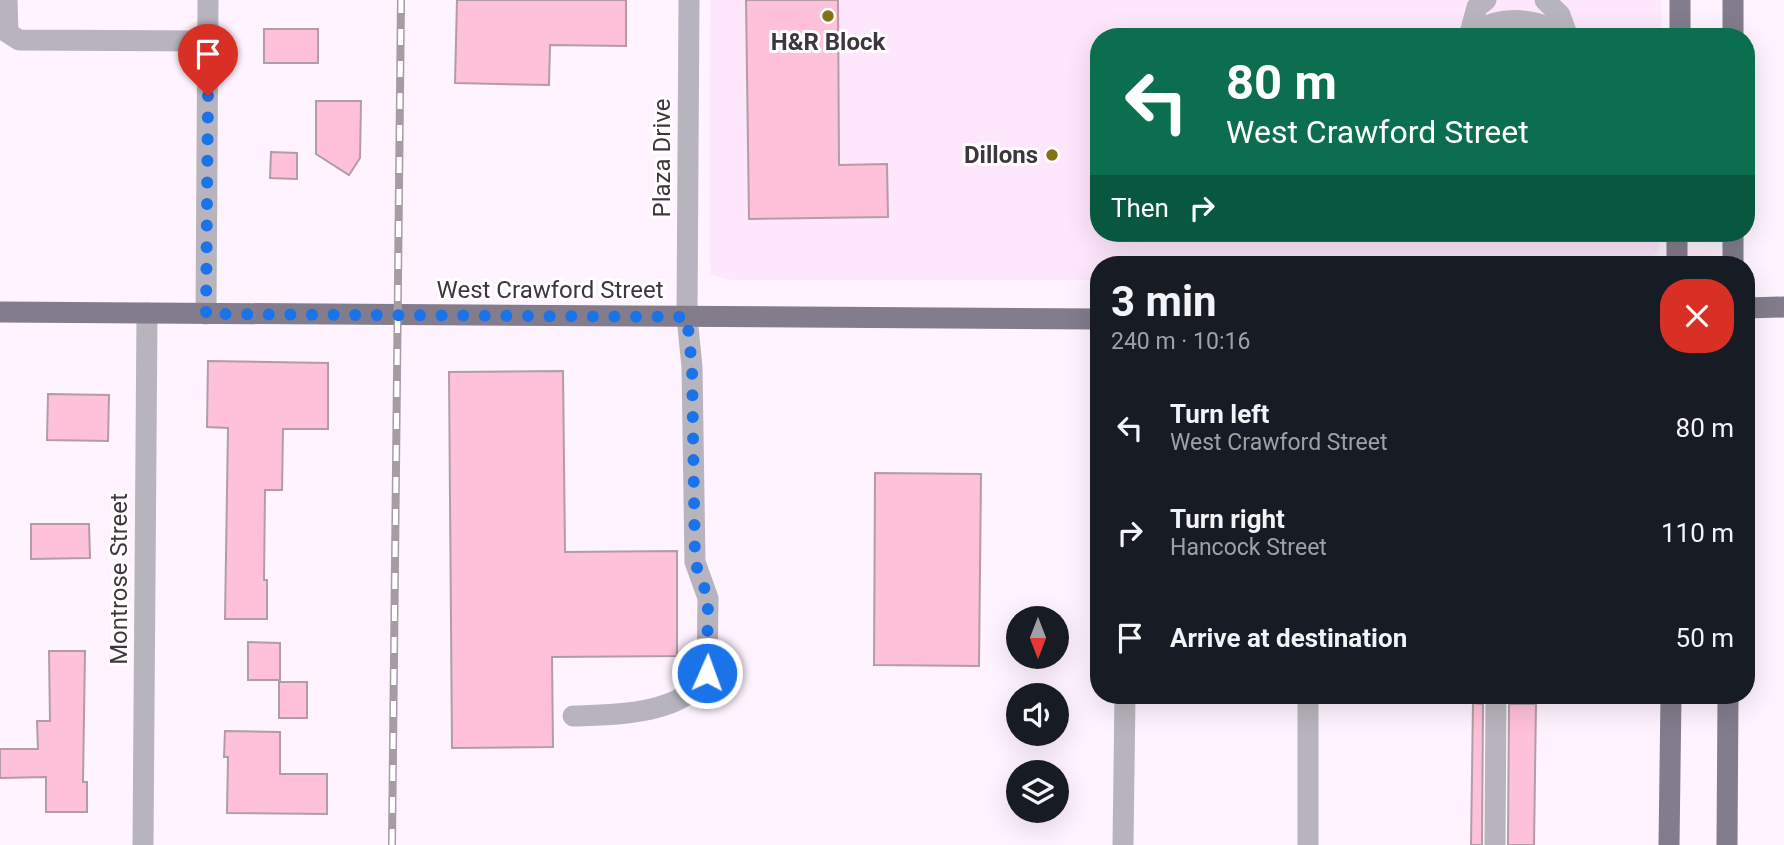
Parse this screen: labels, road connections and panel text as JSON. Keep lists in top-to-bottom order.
{
  "streets": {
    "main road": ["West Crawford Street"],
    "street": ["Plaza Drive", "Montrose Street"]
  },
  "crossings": [
    ["Plaza Drive", "West Crawford Street"],
    ["West Crawford Street", "Montrose Street"]
  ],
  "places": ["H&R Block", "Dillons"],
  "north": "bottom",
  "page": {
    "turn": ["80 m", "West Crawford Street"],
    "then": "Then",
    "heading": ["3 min", "240 m · 10:16"],
    "list": [
      {
        "name": "Turn left",
        "note": "West Crawford Street",
        "value": "80 m"
      },
      {
        "name": "Turn right",
        "note": "Hancock Street",
        "value": "110 m"
      },
      {
        "name": "Arrive at destination",
        "value": "50 m"
      }
    ]
  }
}
